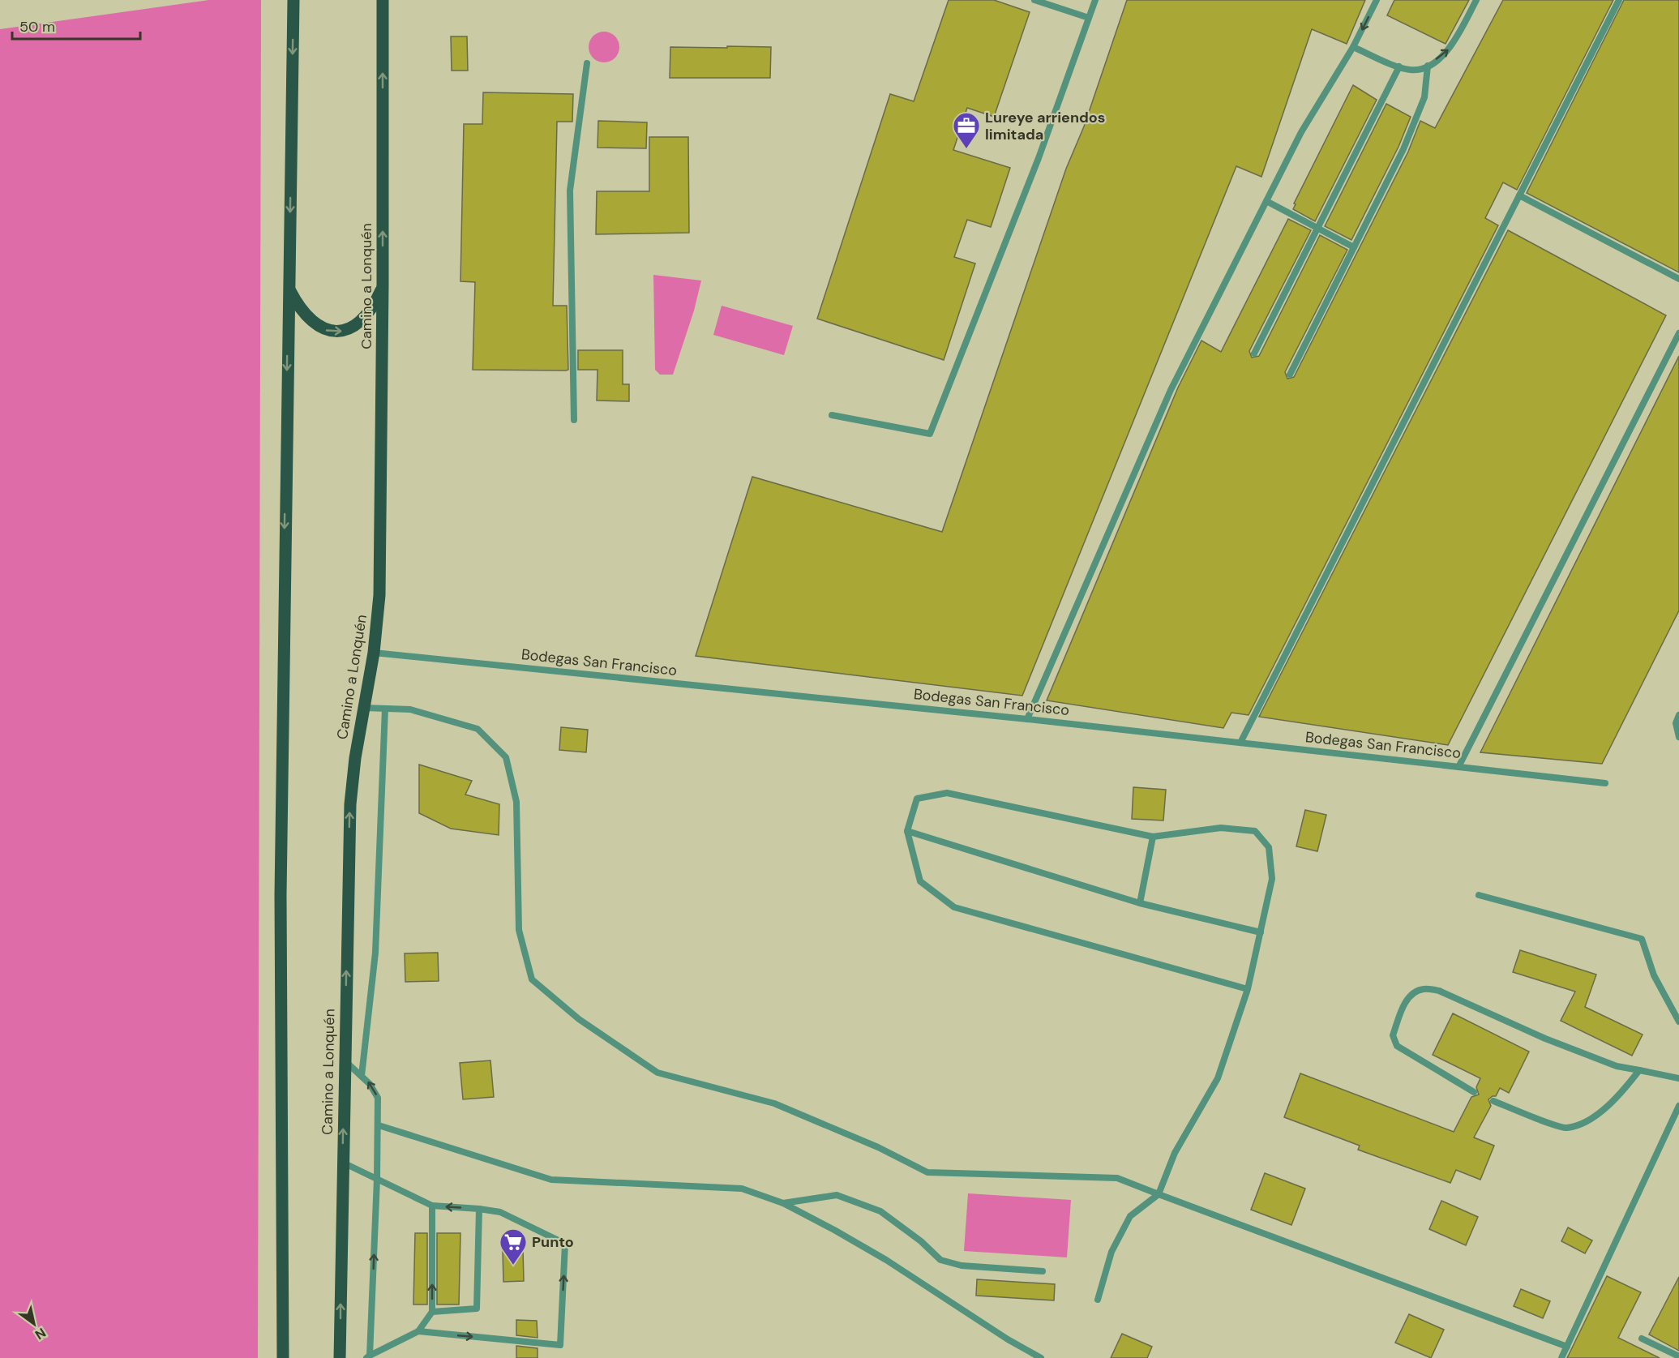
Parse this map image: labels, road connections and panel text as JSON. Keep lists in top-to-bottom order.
{
  "streets": {
    "main road": ["Camino a Lonquén"],
    "lane": ["Bodegas San Francisco"]
  },
  "crossings": [
    ["Camino a Lonquén", "Bodegas San Francisco"]
  ],
  "places": {
    "office": ["Lureye arriendos limitada"],
    "supermarket": ["Punto"]
  },
  "scale_bar": "50 m",
  "north": "bottom right"
}
